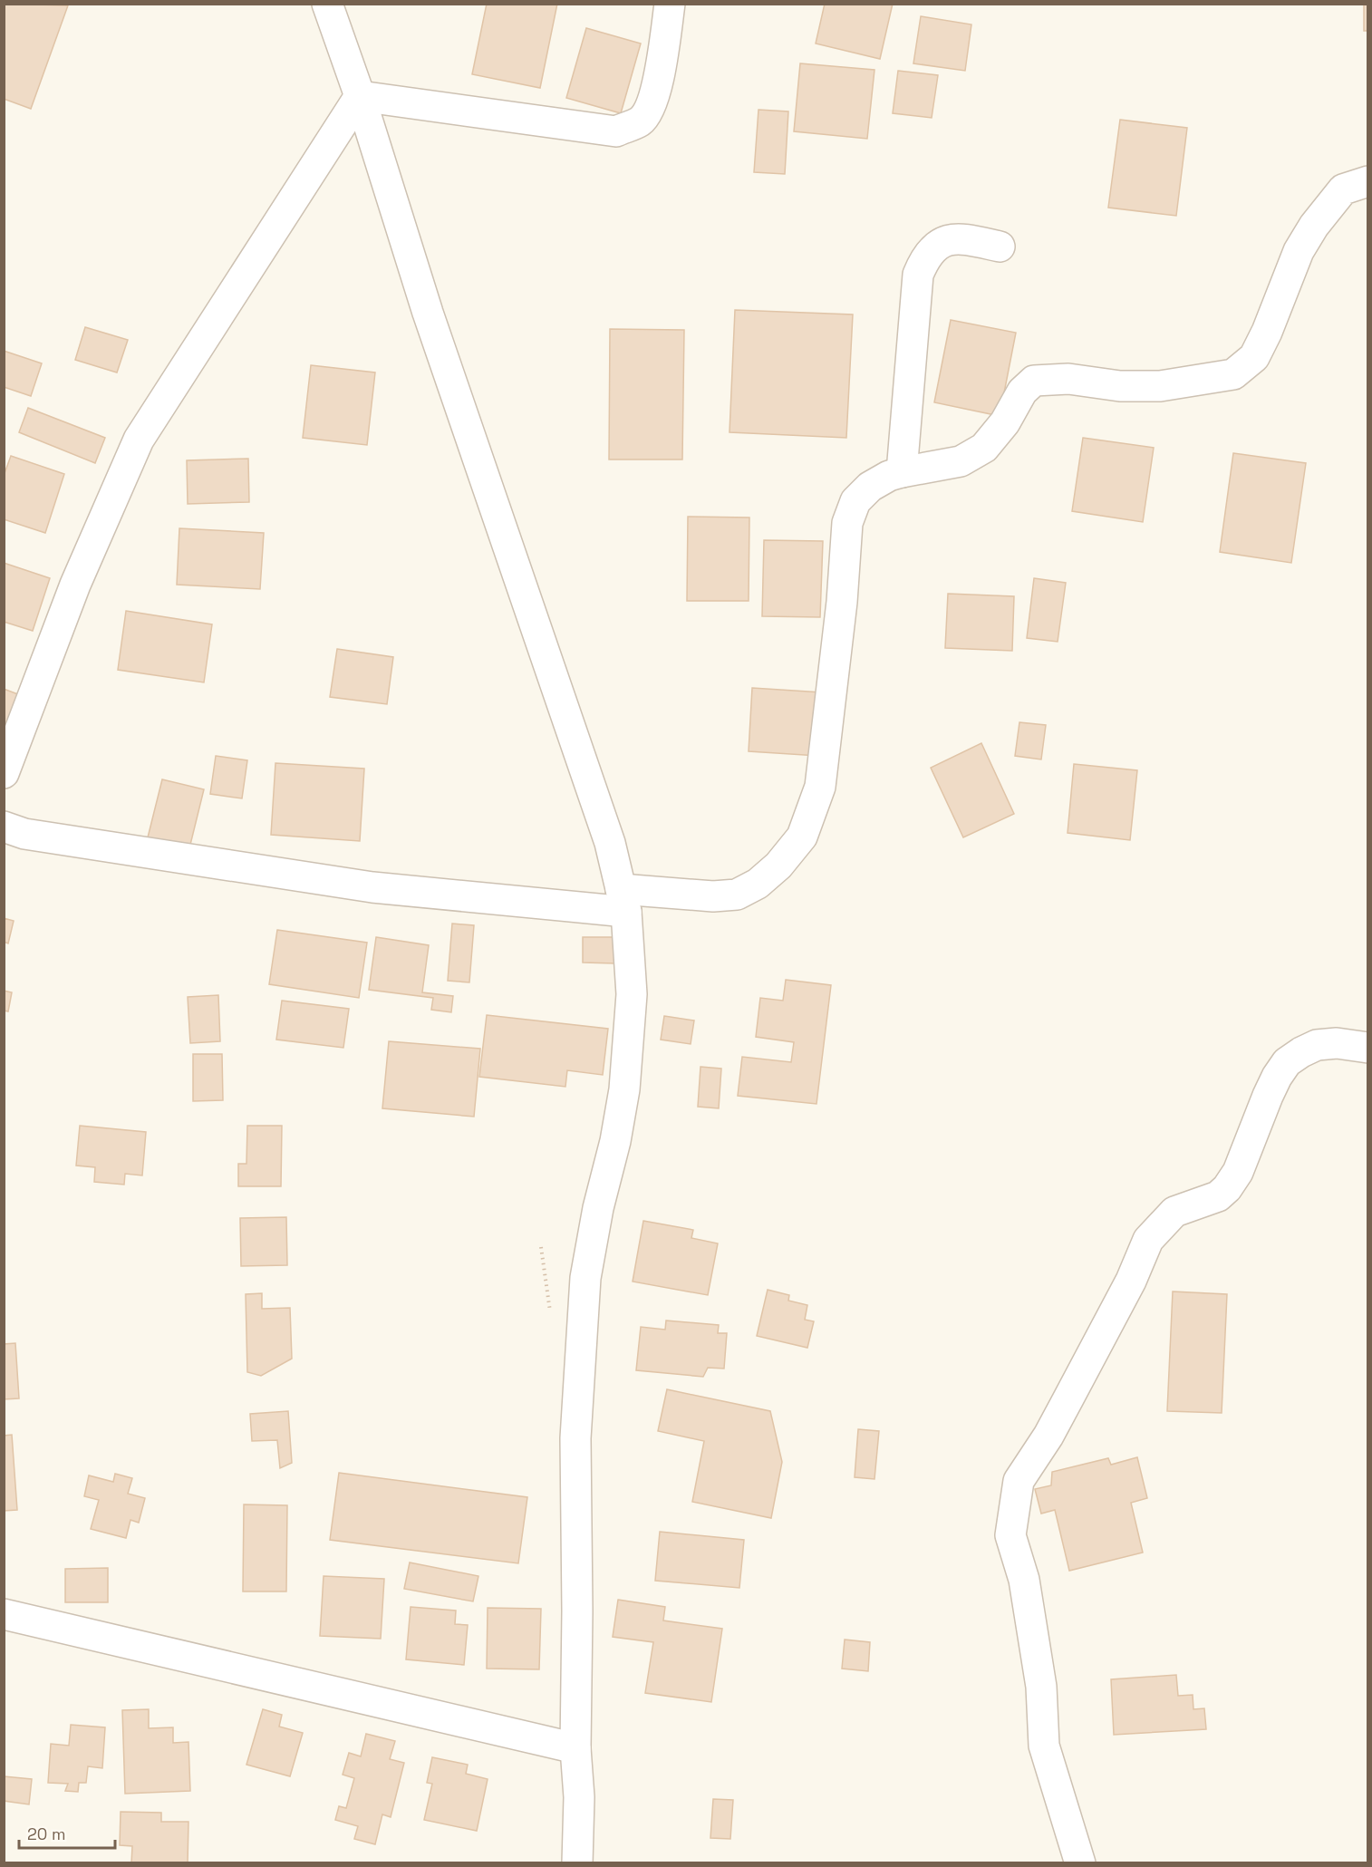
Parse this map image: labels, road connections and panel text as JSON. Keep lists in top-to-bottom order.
{
  "scale_bar": "20 m"
}
